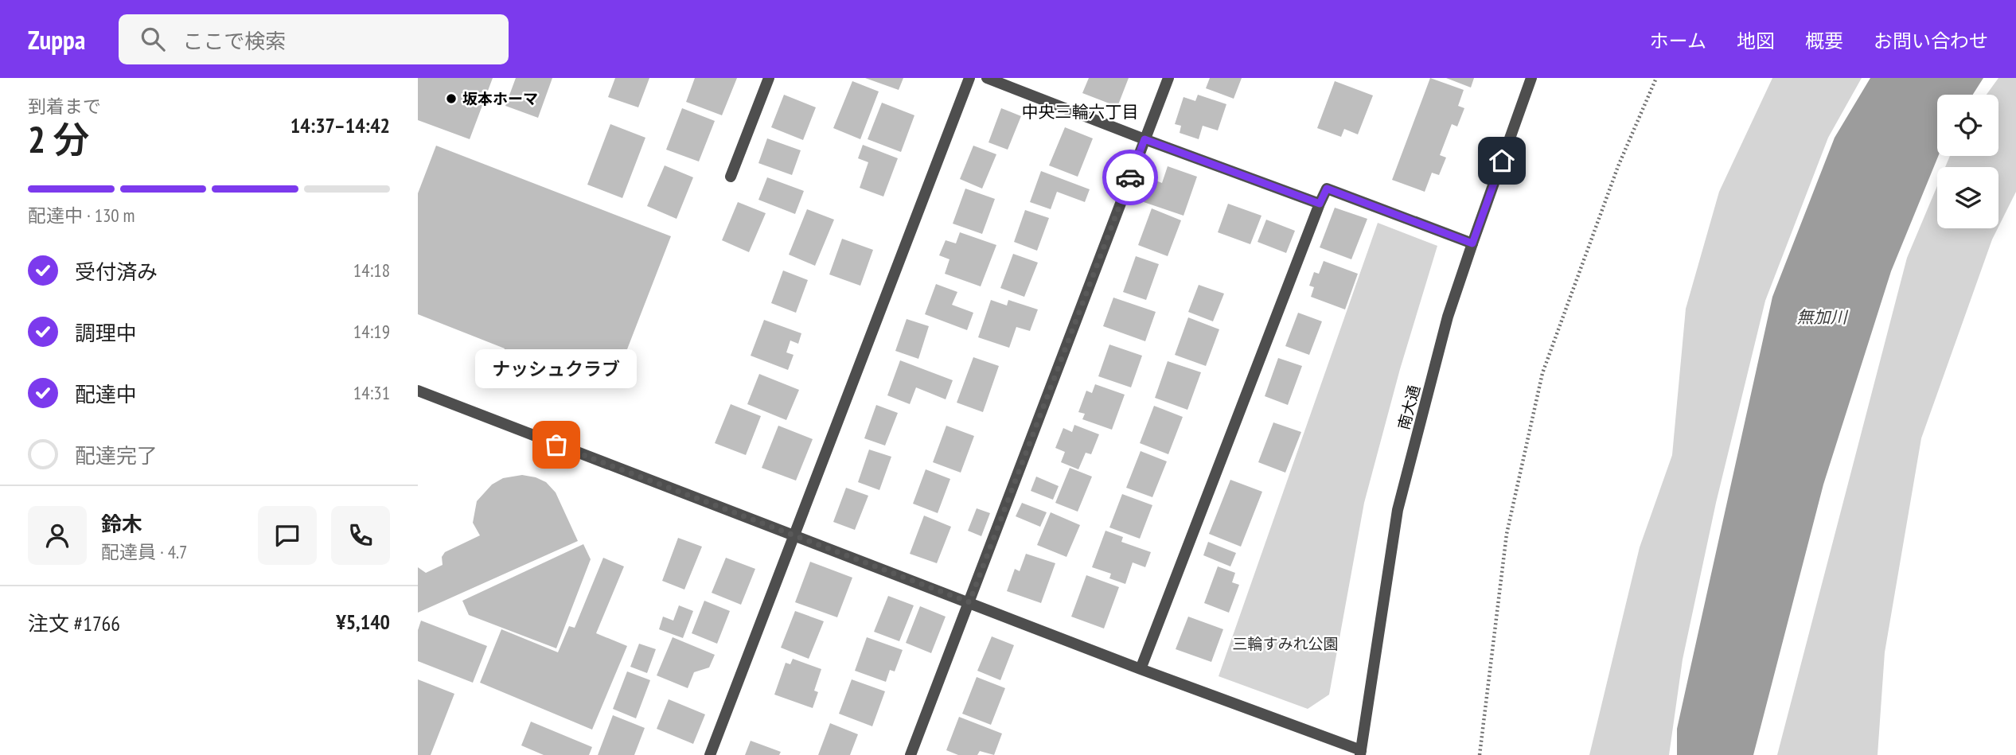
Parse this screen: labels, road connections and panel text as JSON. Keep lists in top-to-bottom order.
{
  "streets": {
    "street": ["南大通"]
  },
  "districts": ["中央三輪六丁目"],
  "water": ["無加川"],
  "parks": ["三輪すみれ公園"],
  "places": ["坂本ホーマ", "ナッシュクラブ"],
  "page": {
    "header": "Zuppa",
    "search": "ここで検索",
    "nav": [
      "ホーム",
      "地図",
      "概要",
      "お問い合わせ"
    ],
    "heading": ["2 分", "到着まで", "14:37–14:42"],
    "panel": [
      "鈴木",
      "配達員 · 4.7",
      "注文 #1766",
      "¥5,140"
    ],
    "bar": "配達中 · 130 m",
    "list": [
      ["受付済み", "14:18"],
      ["調理中", "14:19"],
      ["配達中", "14:31"],
      "配達完了"
    ],
    "bubble": "ナッシュクラブ"
  }
}
